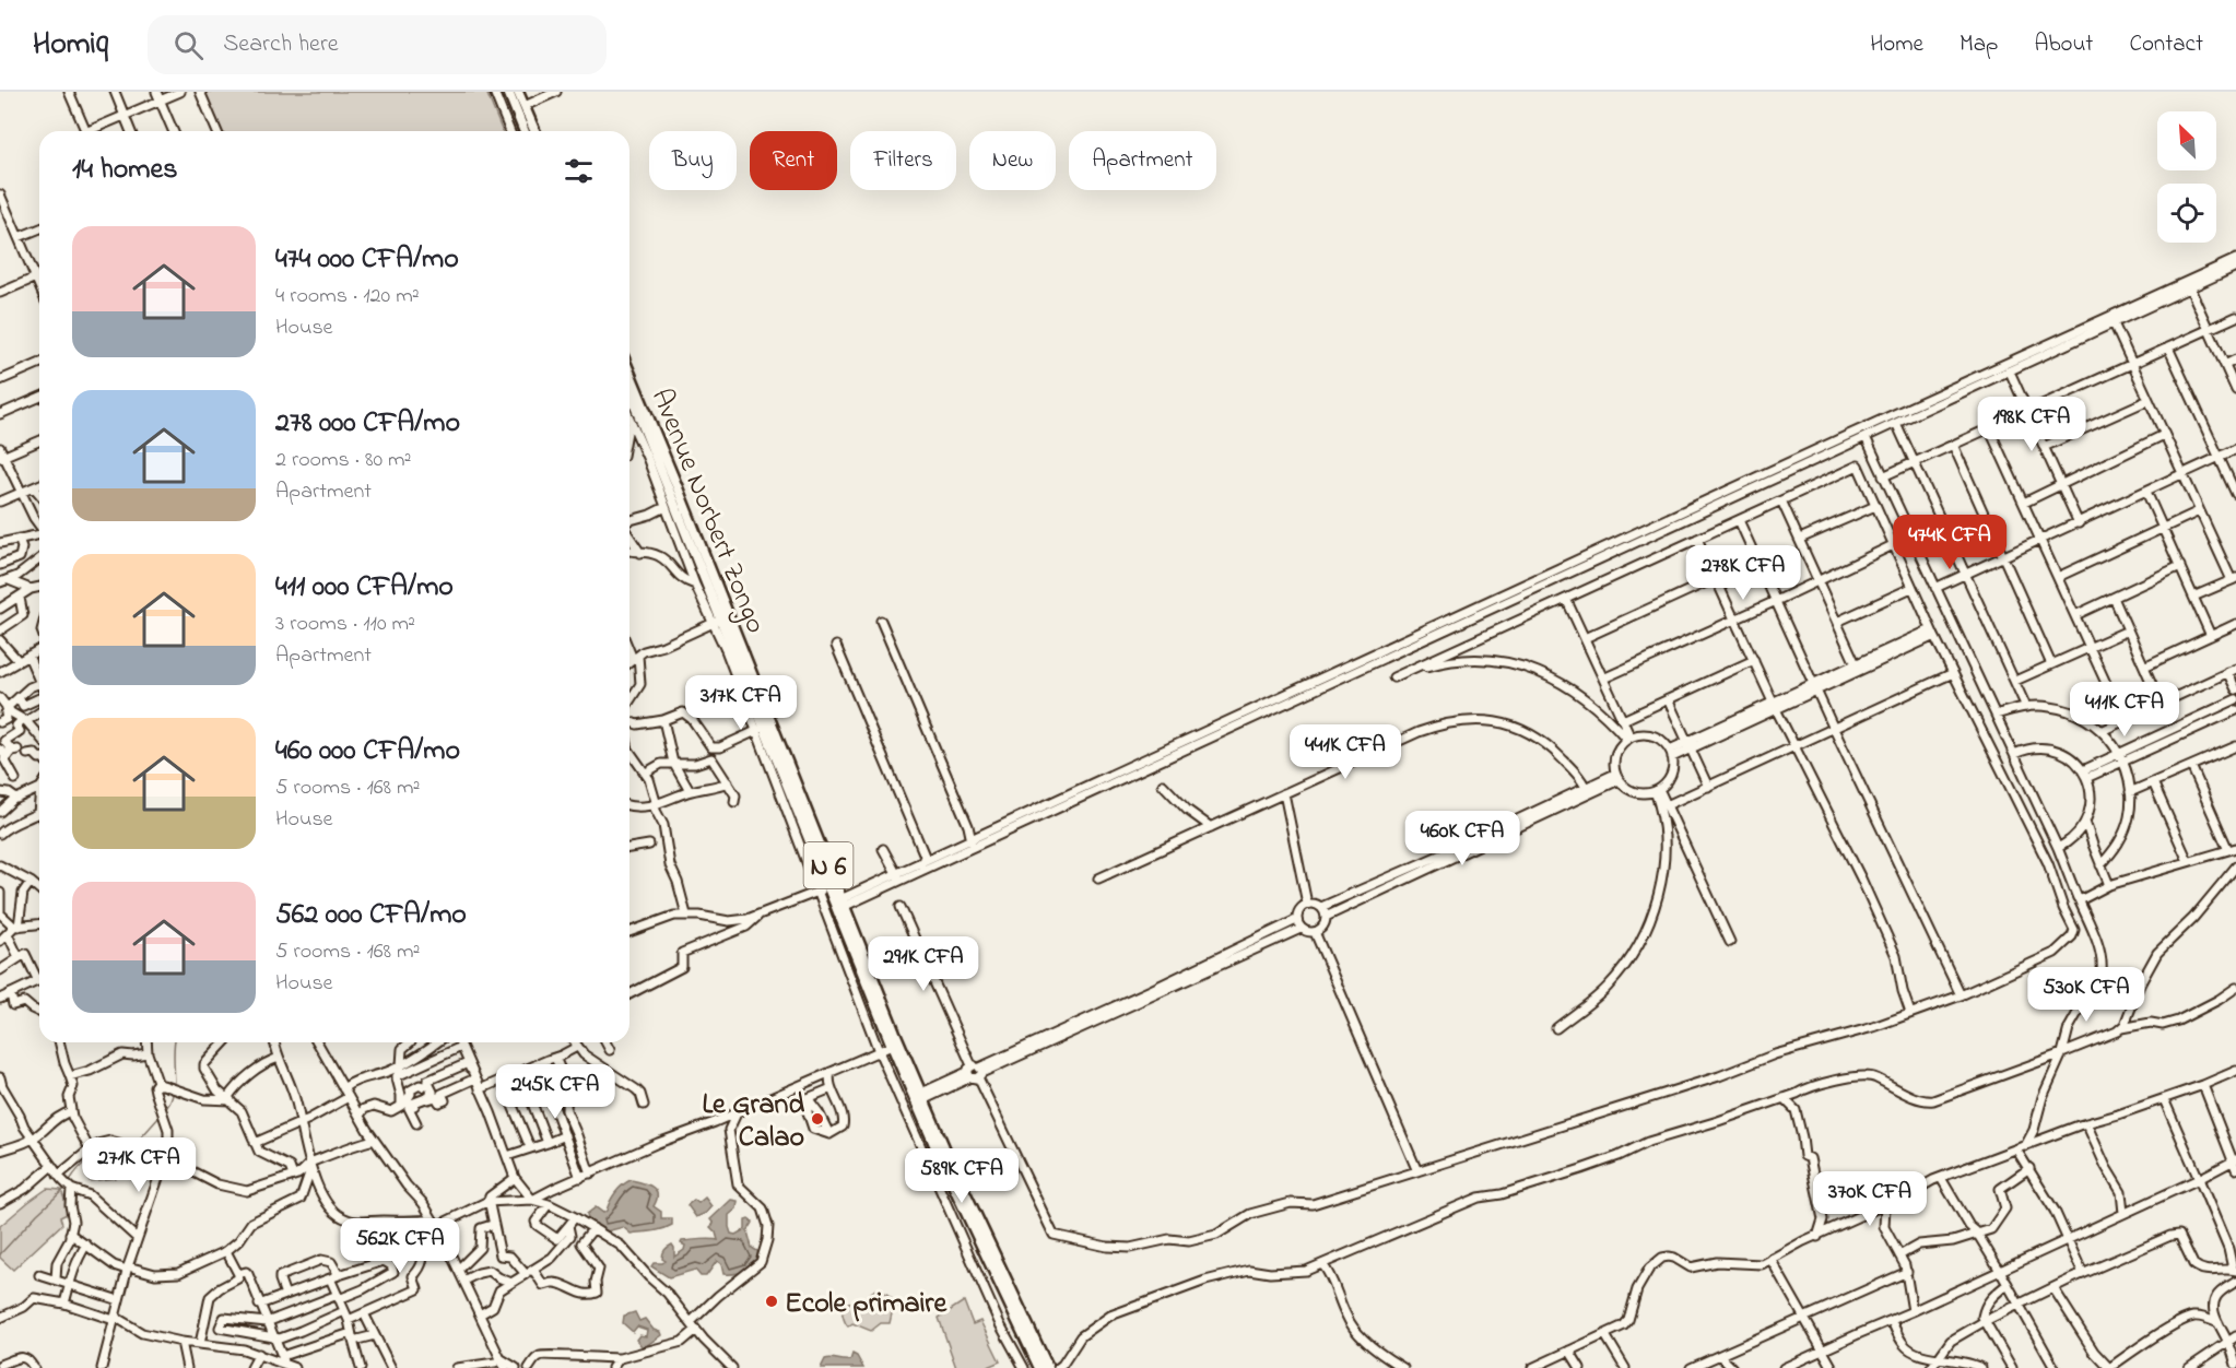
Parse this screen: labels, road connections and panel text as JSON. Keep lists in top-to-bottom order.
{
  "streets": {
    "main road": ["Avenue Norbert Zongo", "N 6"]
  },
  "places": ["Le Grand Calao", "Ecole primaire"],
  "north": "top left",
  "page": {
    "header": "Homiq",
    "search": "Search here",
    "nav": [
      "Home",
      "Map",
      "About",
      "Contact"
    ],
    "chip": [
      "Buy",
      "Rent",
      "Filters",
      "New",
      "Apartment"
    ],
    "heading": "14 homes",
    "list": [
      {
        "name": "474 000 CFA/mo",
        "note": "4 rooms · 120 m² · House"
      },
      {
        "name": "278 000 CFA/mo",
        "note": "2 rooms · 80 m² · Apartment"
      },
      {
        "name": "411 000 CFA/mo",
        "note": "3 rooms · 110 m² · Apartment"
      },
      {
        "name": "460 000 CFA/mo",
        "note": "5 rooms · 168 m² · House"
      },
      {
        "name": "562 000 CFA/mo",
        "note": "5 rooms · 168 m² · House"
      }
    ],
    "price": [
      "198K CFA",
      "474K CFA",
      "278K CFA",
      "317K CFA",
      "411K CFA",
      "441K CFA",
      "460K CFA",
      "291K CFA",
      "530K CFA",
      "245K CFA",
      "271K CFA",
      "589K CFA",
      "370K CFA",
      "562K CFA"
    ]
  }
}
